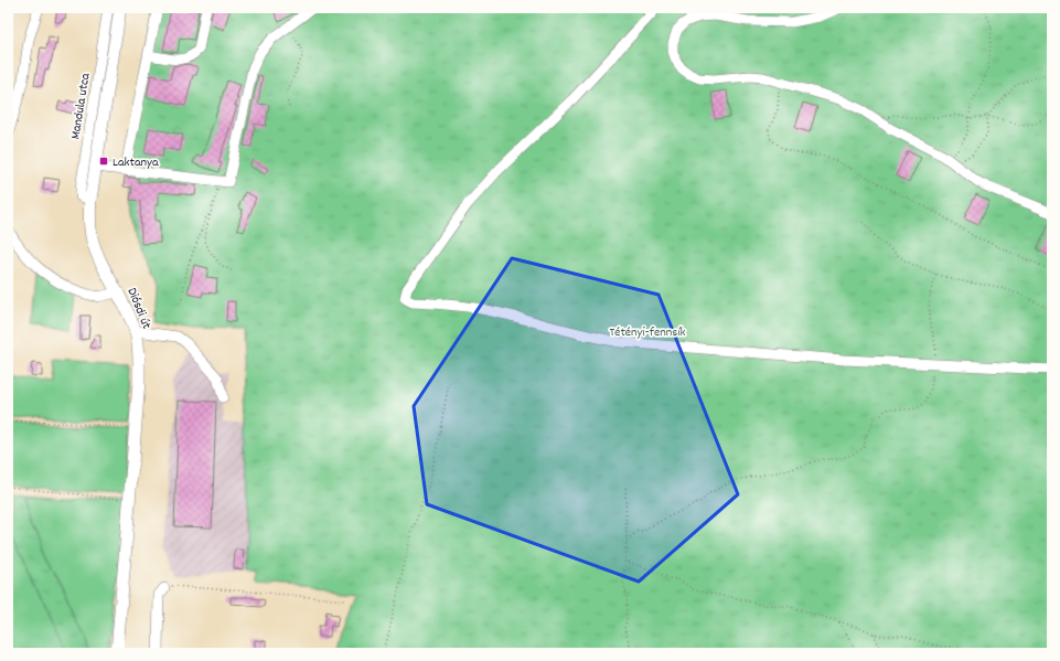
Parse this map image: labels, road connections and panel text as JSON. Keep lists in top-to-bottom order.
{
  "streets": {
    "main road": ["Diósdi út"],
    "street": ["Mandula utca"]
  },
  "crossings": [
    ["Mandula utca", "Diósdi út"]
  ],
  "parks": ["Tétényi-fennsík"],
  "places": {
    "transit": ["Laktanya"]
  }
}
